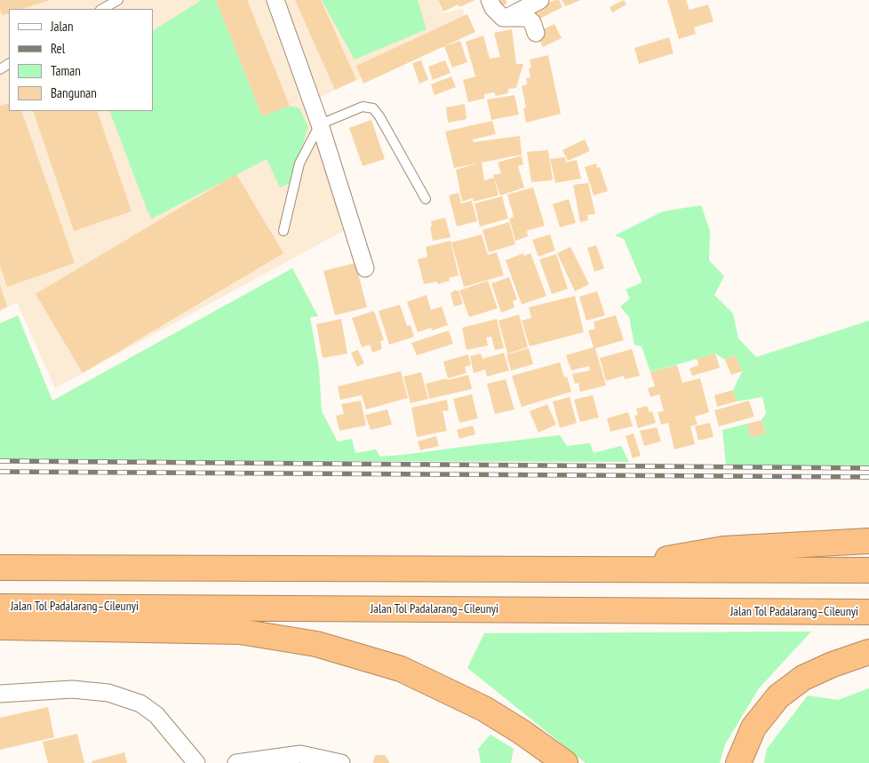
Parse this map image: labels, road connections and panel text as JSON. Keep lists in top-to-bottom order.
{
  "streets": {
    "highway": ["Jalan Tol Padalarang–Cileunyi"]
  },
  "legend": [
    "Jalan",
    "Rel",
    "Taman",
    "Bangunan"
  ]
}
